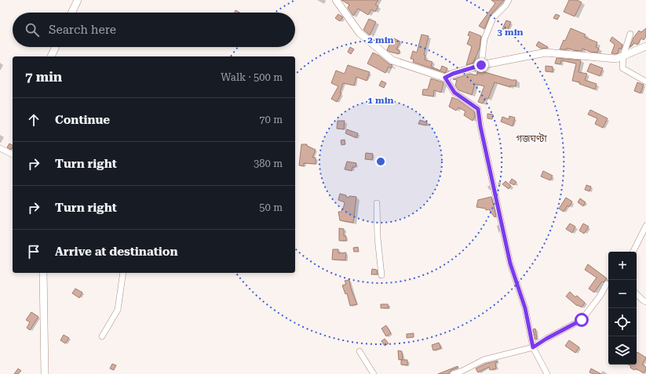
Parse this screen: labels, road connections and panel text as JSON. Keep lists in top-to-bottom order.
{
  "districts": ["গজঘণ্টা"],
  "page": {
    "search": "Search here",
    "heading": ["7 min", "Walk · 500 m"],
    "list": [
      ["Continue", "70 m"],
      ["Turn right", "380 m"],
      ["Turn right", "50 m"],
      "Arrive at destination"
    ],
    "map_buttons": ["+", "−"]
  },
  "rings": ["3 min", "2 min", "1 min"]
}
